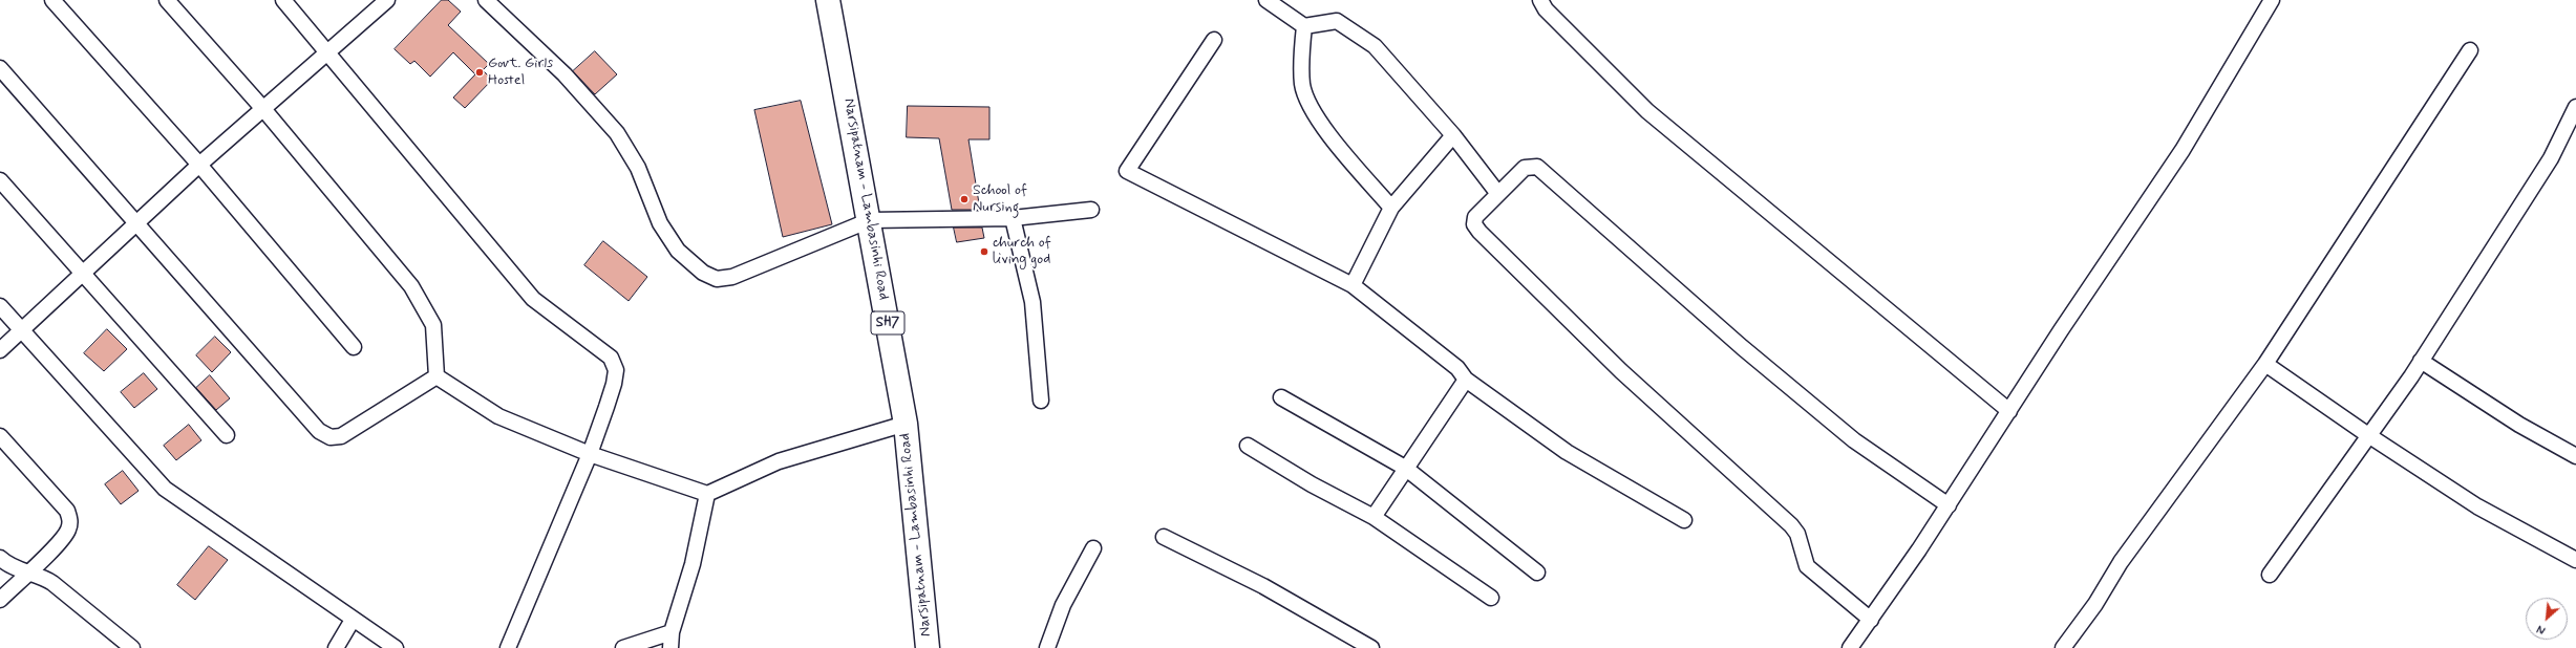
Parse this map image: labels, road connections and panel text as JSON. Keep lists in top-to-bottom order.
{
  "streets": {
    "main road": ["Narsipatnam - Lambasinhi Road", "SH7"]
  },
  "places": ["Govt. Girls Hostel", "School of Nursing", "church of living god"],
  "north": "bottom left"
}
